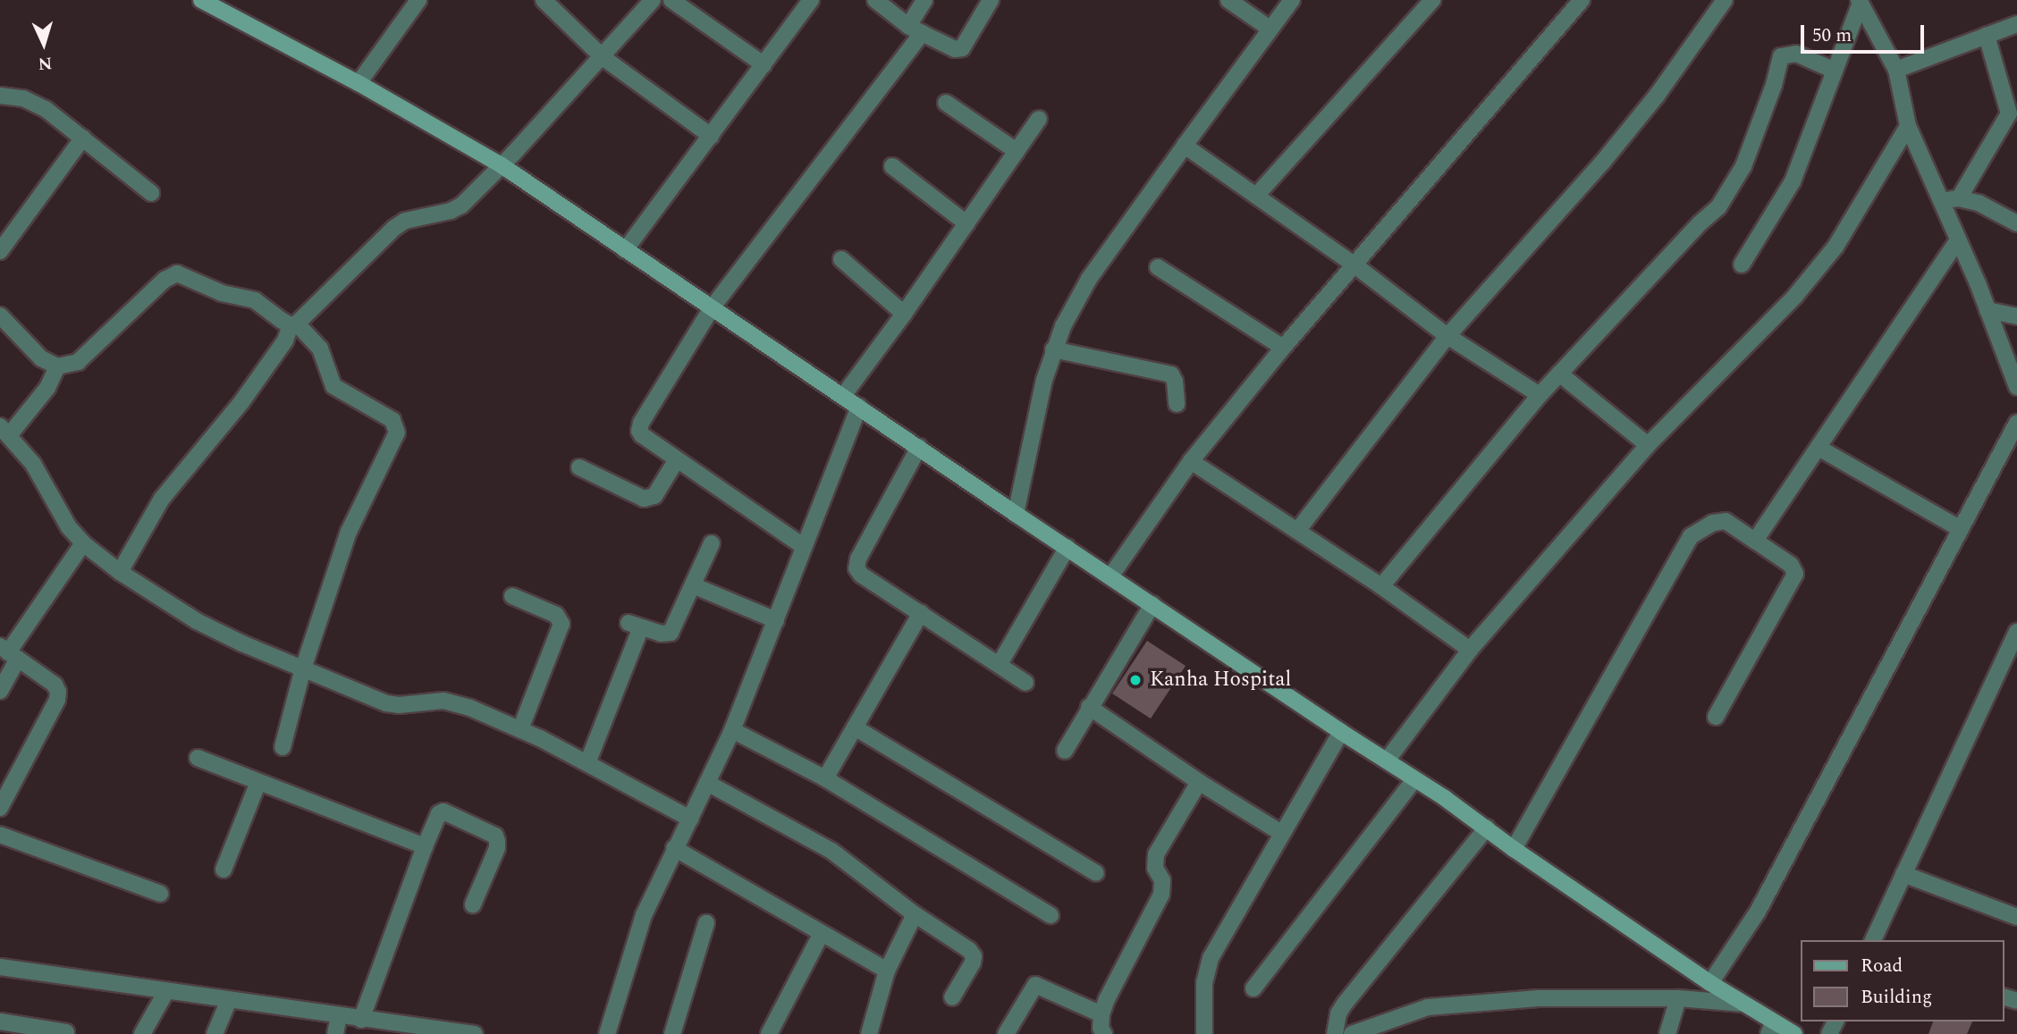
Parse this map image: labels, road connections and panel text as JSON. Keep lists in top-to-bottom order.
{
  "places": ["Kanha Hospital"],
  "legend": ["Road", "Building"],
  "scale_bar": "50 m",
  "north": "bottom"
}
